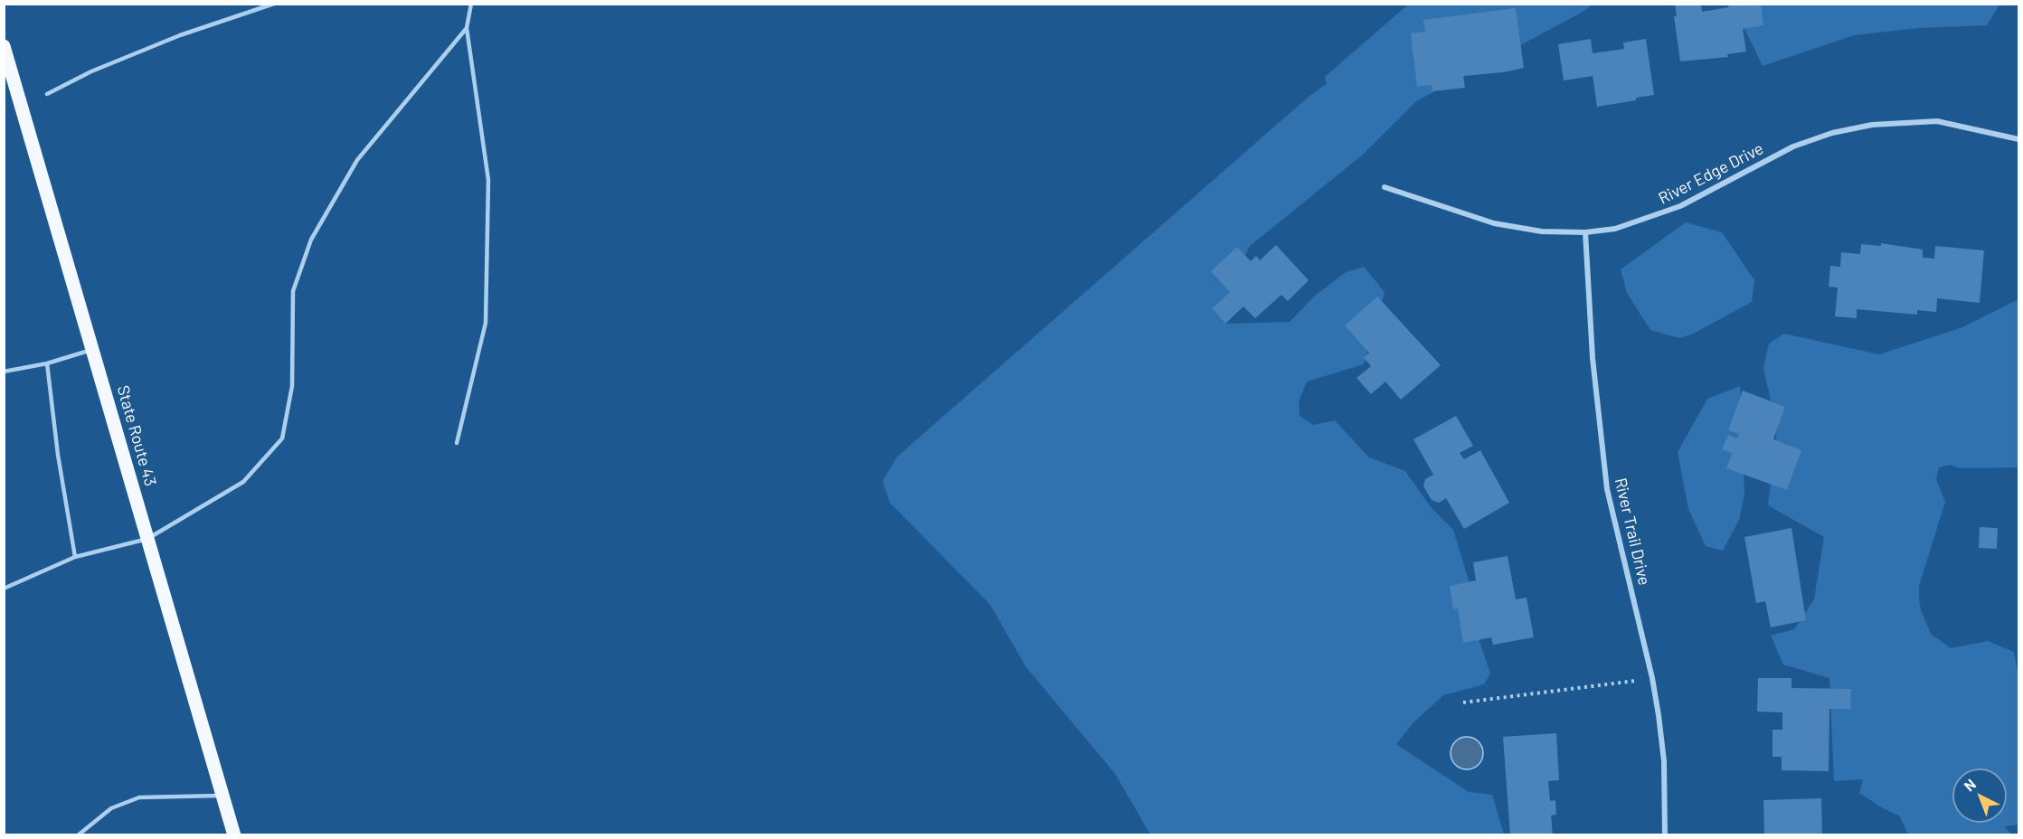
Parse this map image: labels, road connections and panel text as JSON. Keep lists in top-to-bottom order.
{
  "streets": {
    "main road": ["State Route 43"],
    "street": ["River Edge Drive", "River Trail Drive"]
  },
  "crossings": [
    ["River Edge Drive", "River Trail Drive"]
  ],
  "north": "top left"
}
